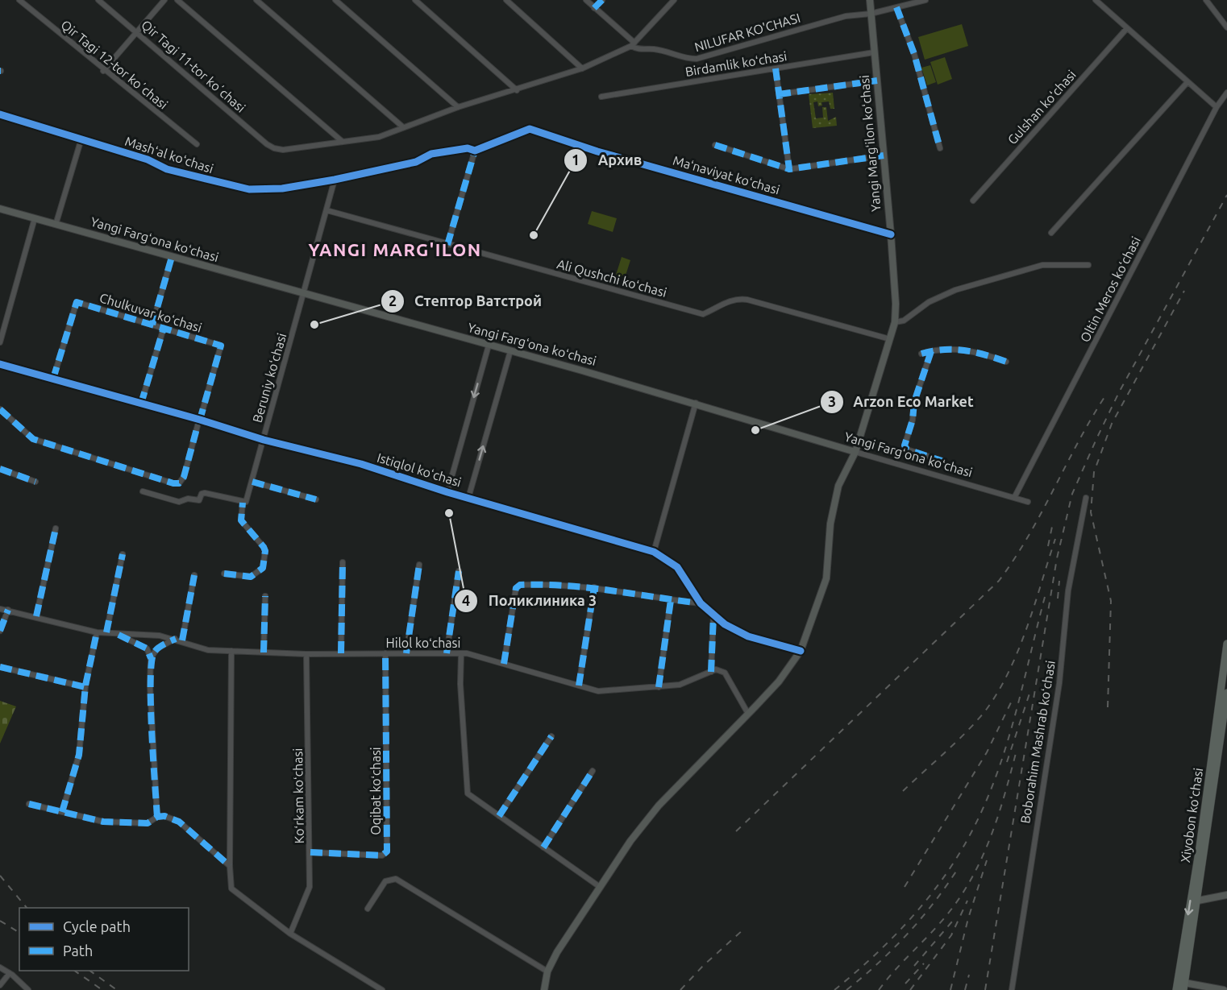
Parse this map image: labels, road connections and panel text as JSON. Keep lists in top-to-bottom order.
{
  "streets": {
    "main road": ["Yangi Margʻilon koʻchasi", "Yangi Fargʻona koʻchasi", "Xiyobon koʻchasi"],
    "street": [
      "NILUFAR KO'CHASI",
      "Birdamlik koʻchasi",
      "Qir Tagi 12-tor koʼchasi",
      "Qir Tagi 11-tor koʼchasi",
      "Gulshan koʻchasi",
      "Mashʻal koʻchasi",
      "Maʻnaviyat koʻchasi",
      "Ali Qushchi koʻchasi",
      "Oltin Meros koʻchasi",
      "Chulkuvar koʻchasi",
      "Beruniy koʻchasi",
      "Istiqlol koʻchasi",
      "Hilol koʻchasi",
      "Boborahim Mashrab koʻchasi",
      "Oqibat koʻchasi",
      "Koʻrkam koʻchasi"
    ]
  },
  "crossings": [
    ["NILUFAR KO'CHASI", "Yangi Margʻilon koʻchasi"],
    ["Birdamlik koʻchasi", "Yangi Margʻilon koʻchasi"],
    ["Yangi Margʻilon koʻchasi", "Maʻnaviyat koʻchasi"],
    ["Yangi Margʻilon koʻchasi", "Yangi Fargʻona koʻchasi"],
    ["Yangi Margʻilon koʻchasi", "Ali Qushchi koʻchasi"],
    ["Yangi Margʻilon koʻchasi", "Istiqlol koʻchasi"],
    ["Mashʻal koʻchasi", "Maʻnaviyat koʻchasi"],
    ["Mashʻal koʻchasi", "Beruniy koʻchasi"],
    ["Maʻnaviyat koʻchasi", "Beruniy koʻchasi"],
    ["Yangi Fargʻona koʻchasi", "Oltin Meros koʻchasi"],
    ["Yangi Fargʻona koʻchasi", "Beruniy koʻchasi"],
    ["Ali Qushchi koʻchasi", "Beruniy koʻchasi"],
    ["Chulkuvar koʻchasi", "Istiqlol koʻchasi"],
    ["Beruniy koʻchasi", "Istiqlol koʻchasi"],
    ["Hilol koʻchasi", "Oqibat koʻchasi"],
    ["Hilol koʻchasi", "Koʻrkam koʻchasi"],
    ["Oqibat koʻchasi", "Koʻrkam koʻchasi"]
  ],
  "districts": ["YANGI MARG'ILON"],
  "places": [
    "Архив",
    "Стептор Ватстрой",
    "Arzon Eco Market",
    "Поликлиника 3"
  ],
  "legend": ["Cycle path", "Path"]
}
